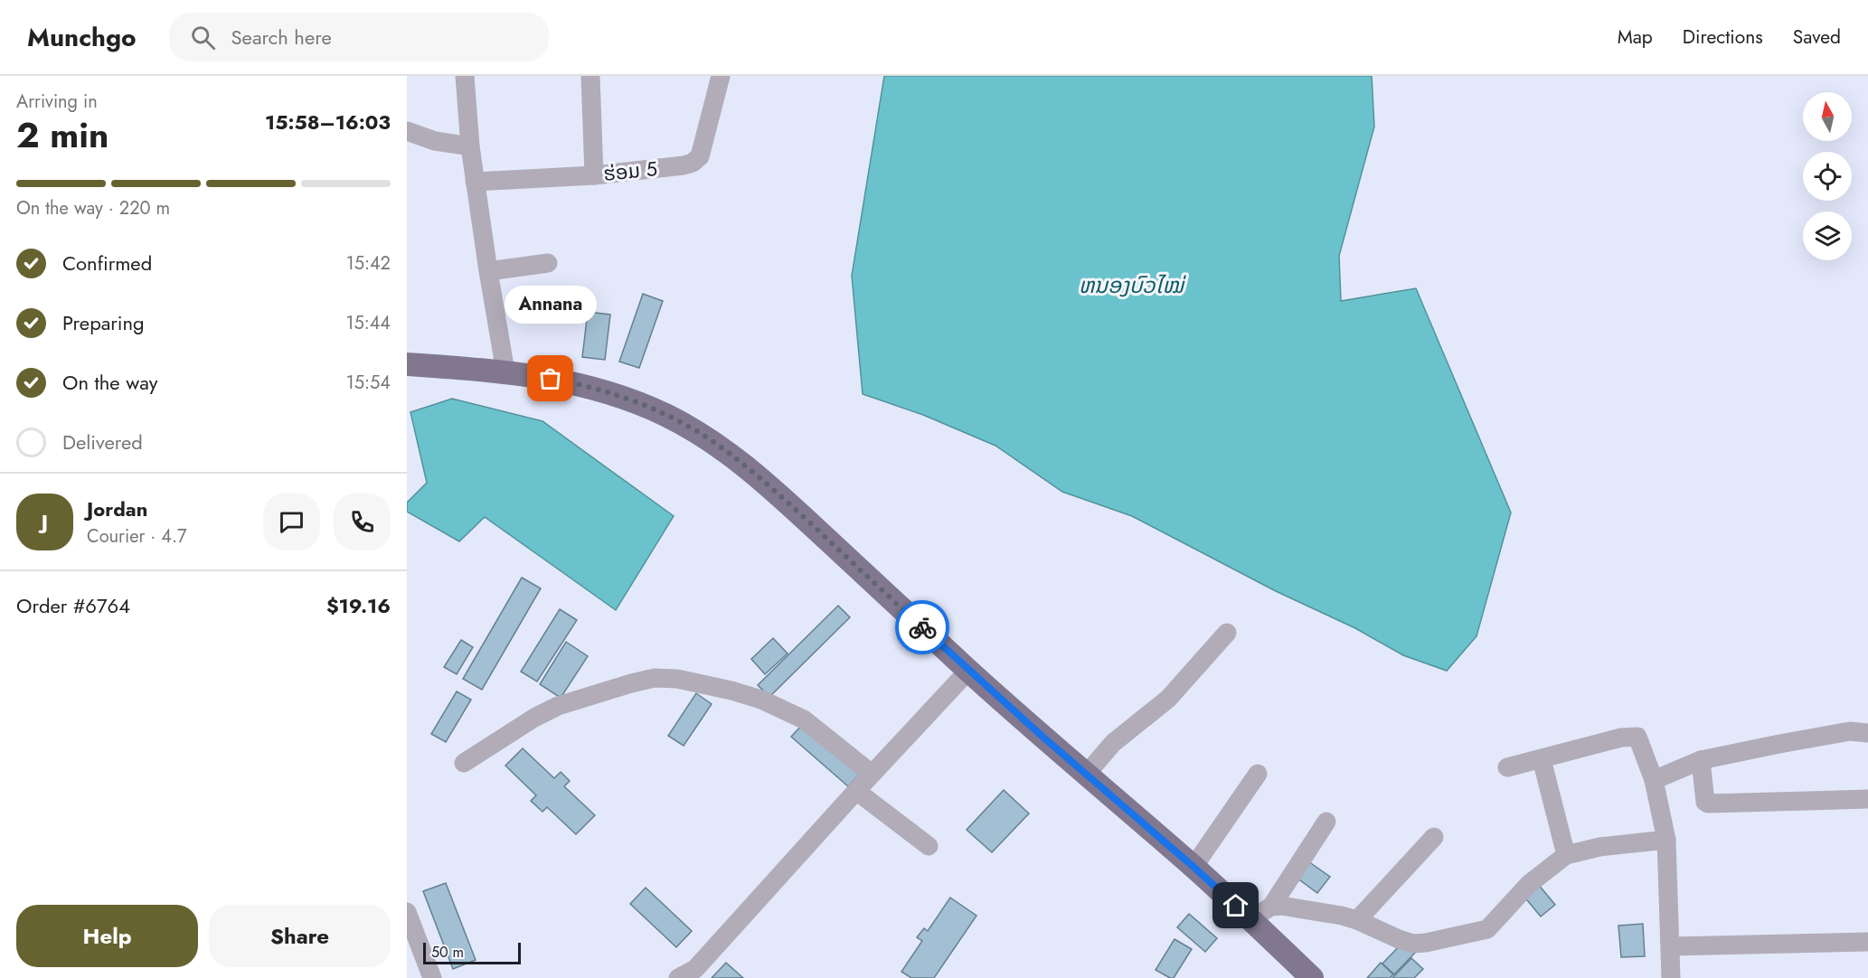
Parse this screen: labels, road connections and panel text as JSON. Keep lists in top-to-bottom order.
{
  "streets": {
    "street": ["ຮ່ອມ 5"]
  },
  "water": ["ຫນອງບົວໄໝ່"],
  "places": ["Annana"],
  "scale_bar": "50 m",
  "north": "top",
  "page": {
    "header": "Munchgo",
    "search": "Search here",
    "nav": ["Map", "Directions", "Saved"],
    "heading": ["2 min", "Arriving in", "15:58–16:03"],
    "panel": [
      "Jordan",
      "Courier · 4.7",
      "Order #6764",
      "$19.16"
    ],
    "bar": "On the way · 220 m",
    "list": [
      ["Confirmed", "15:42"],
      ["Preparing", "15:44"],
      ["On the way", "15:54"],
      "Delivered"
    ],
    "bubble": "Annana",
    "round": "J",
    "buttons": ["Help", "Share"],
    "scale": "50 m"
  }
}
